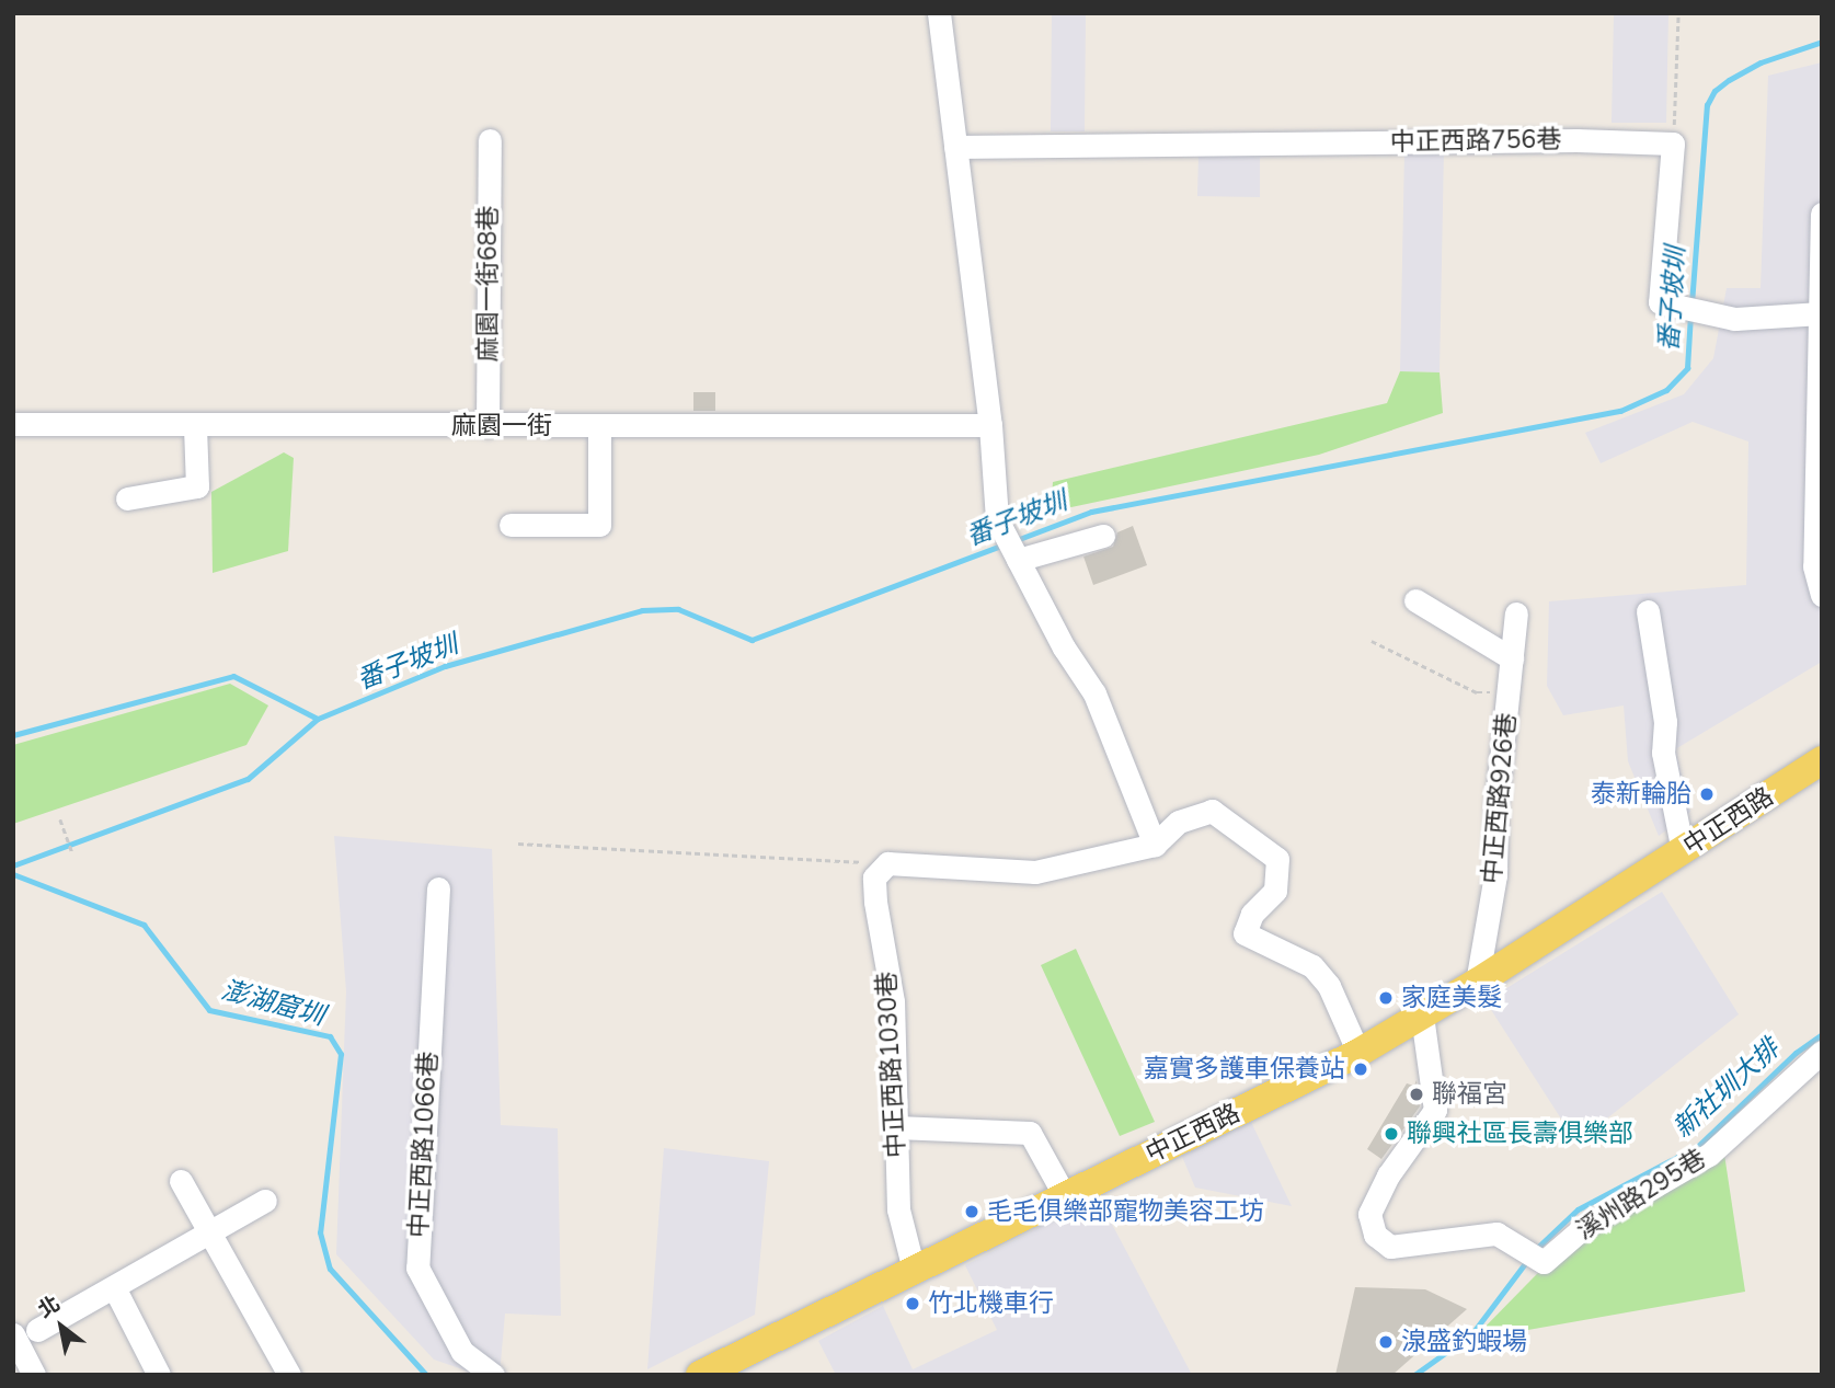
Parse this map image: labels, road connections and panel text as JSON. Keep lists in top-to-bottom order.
{
  "streets": {
    "main road": ["中正西路"],
    "street": [
      "中正西路756巷",
      "麻園一街68巷",
      "麻園一街",
      "中正西路926巷",
      "中正西路1030巷",
      "中正西路1066巷",
      "溪州路295巷"
    ]
  },
  "crossings": [
    ["麻園一街68巷", "麻園一街"],
    ["中正西路926巷", "中正西路"],
    ["中正西路", "中正西路1030巷"],
    ["中正西路", "溪州路295巷"]
  ],
  "water": ["番子坡圳", "澎湖窟圳", "新社圳大排"],
  "places": [
    "泰新輪胎",
    "家庭美髮",
    "嘉實多護車保養站",
    "聯福宮",
    "聯興社區長壽俱樂部",
    "毛毛俱樂部寵物美容工坊",
    "竹北機車行",
    "湶盛釣蝦場"
  ],
  "north": "top left"
}
